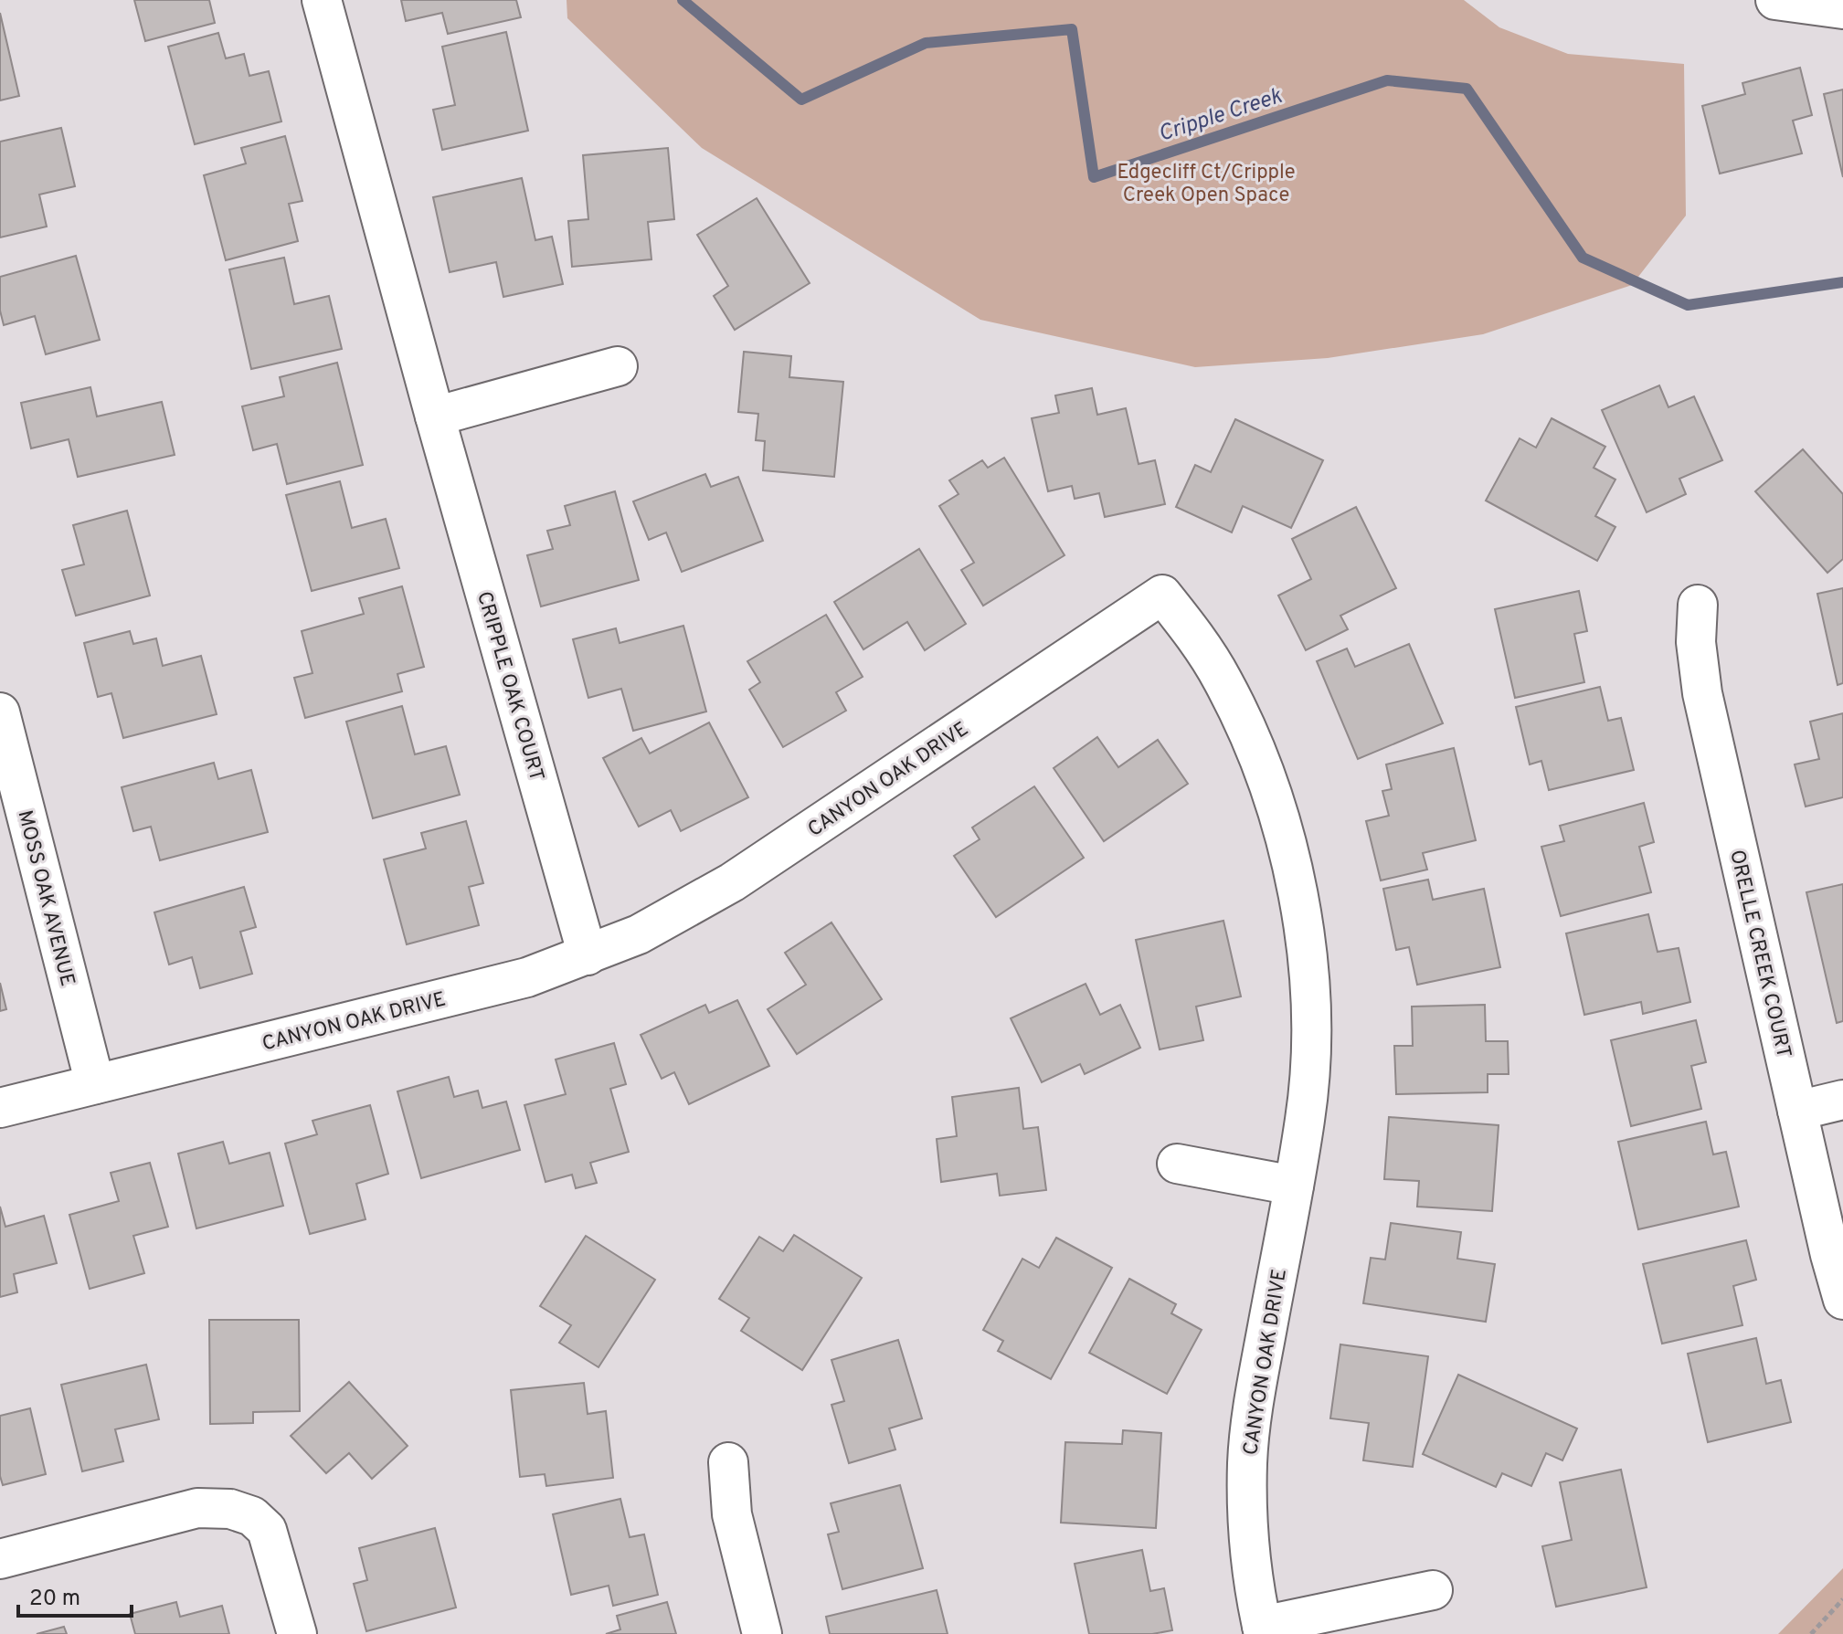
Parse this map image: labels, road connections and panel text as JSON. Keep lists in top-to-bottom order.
{
  "streets": {
    "street": [
      "CRIPPLE OAK COURT",
      "CANYON OAK DRIVE",
      "MOSS OAK AVENUE",
      "ORELLE CREEK COURT"
    ]
  },
  "crossings": [
    ["CRIPPLE OAK COURT", "CANYON OAK DRIVE"],
    ["CANYON OAK DRIVE", "MOSS OAK AVENUE"]
  ],
  "water": ["Cripple Creek"],
  "parks": ["Edgecliff Ct/Cripple Creek Open Space"],
  "scale_bar": "20 m"
}
